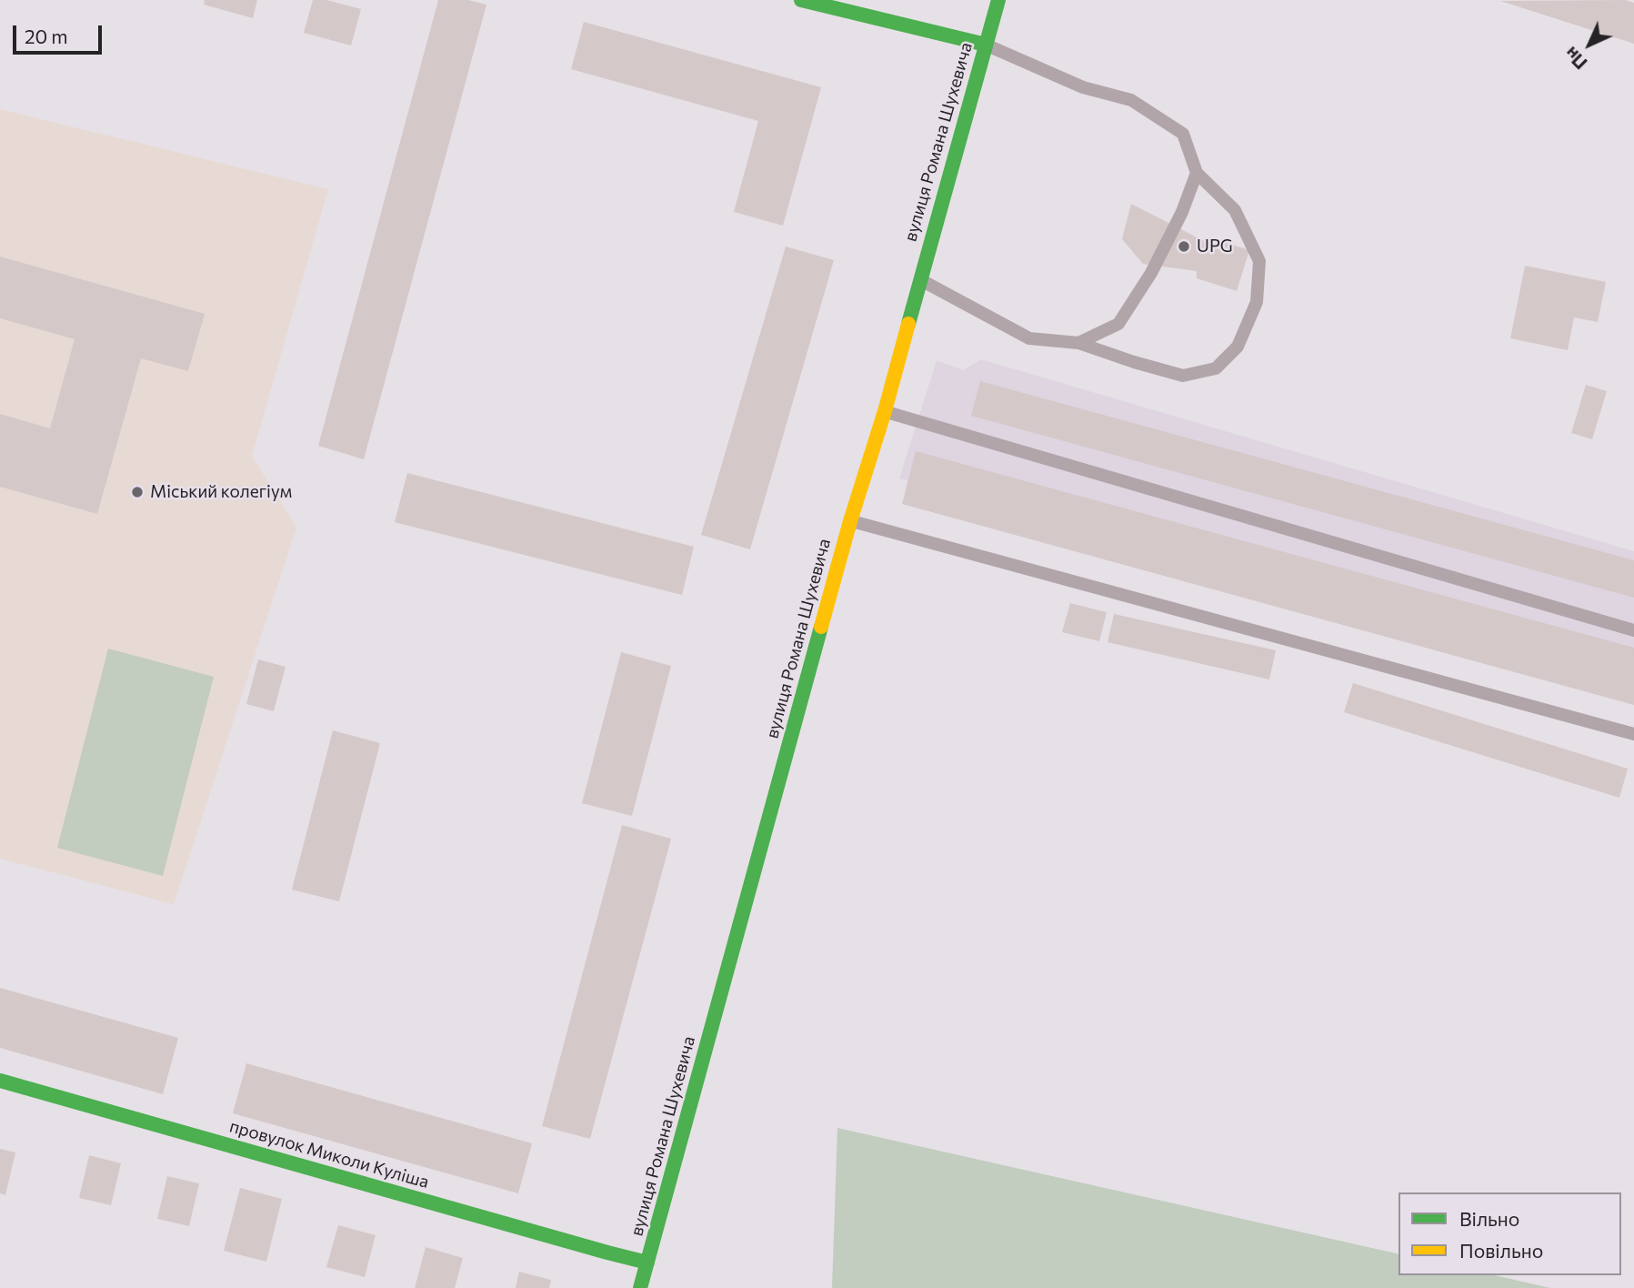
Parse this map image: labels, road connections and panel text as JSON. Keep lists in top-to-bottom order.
{
  "streets": {
    "street": ["вулиця Романа Шухевича", "провулок Миколи Куліша"]
  },
  "crossings": [
    ["вулиця Романа Шухевича", "провулок Миколи Куліша"]
  ],
  "places": ["UPG", "Міський колегіум"],
  "legend": ["Вільно", "Повільно"],
  "scale_bar": "20 m",
  "north": "bottom left"
}
